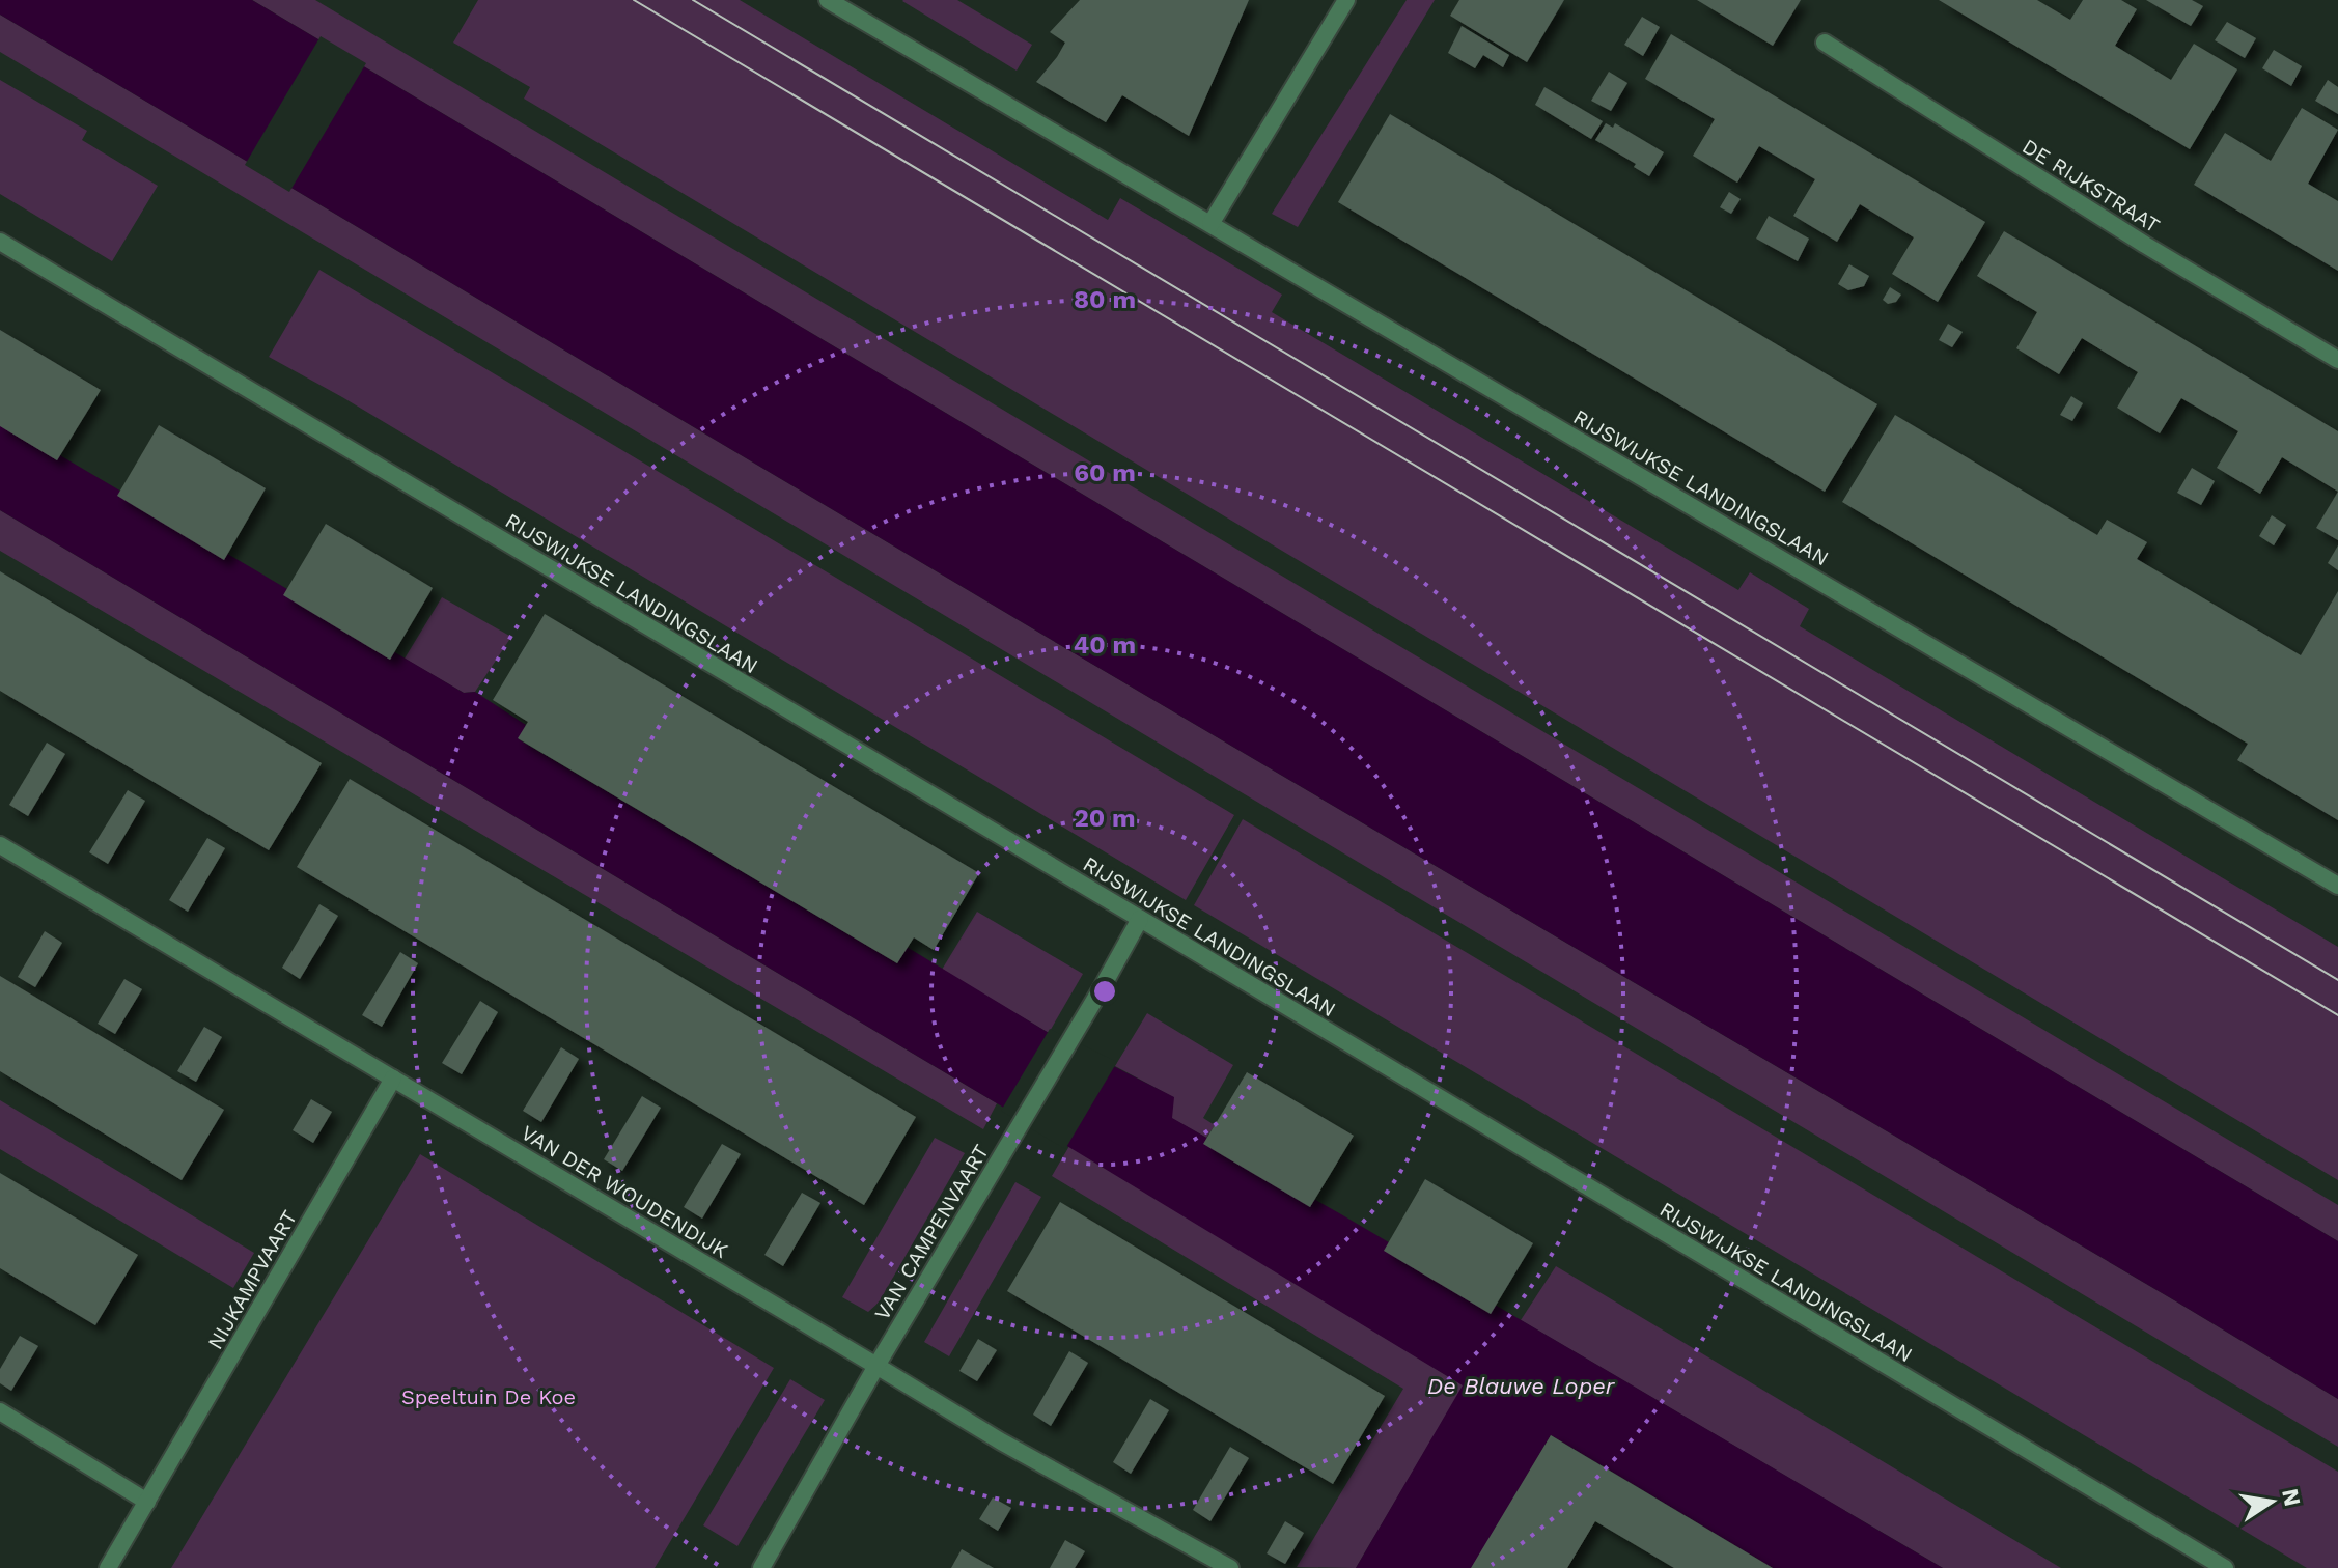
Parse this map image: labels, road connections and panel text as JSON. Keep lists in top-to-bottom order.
{
  "streets": {
    "street": [
      "DE RIJKSTRAAT",
      "RIJSWIJKSE LANDINGSLAAN",
      "VAN DER WOUDENDIJK",
      "VAN CAMPENVAART",
      "NIJKAMPVAART"
    ]
  },
  "crossings": [
    ["RIJSWIJKSE LANDINGSLAAN", "VAN CAMPENVAART"],
    ["VAN DER WOUDENDIJK", "VAN CAMPENVAART"],
    ["VAN DER WOUDENDIJK", "NIJKAMPVAART"]
  ],
  "water": ["De Blauwe Loper"],
  "parks": ["Speeltuin De Koe"],
  "north": "right",
  "rings": [
    "80 m",
    "60 m",
    "40 m",
    "20 m"
  ]
}
